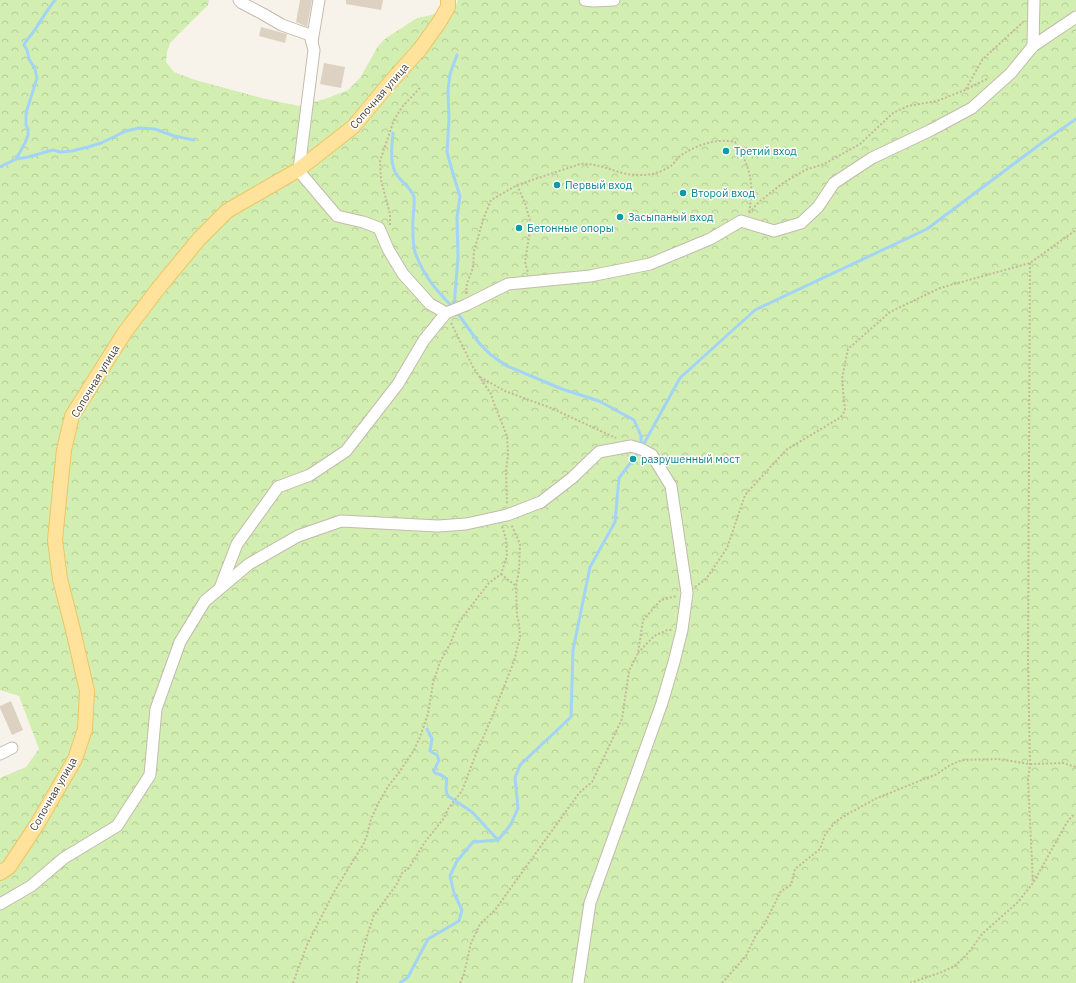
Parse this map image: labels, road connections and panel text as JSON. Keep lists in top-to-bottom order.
{
  "streets": {
    "main road": ["Сопочная улица"]
  },
  "places": [
    "Третий вход",
    "Первый вход",
    "Второй вход",
    "Засыпаный вход",
    "Бетонные опоры",
    "разрушенный мост"
  ]
}
